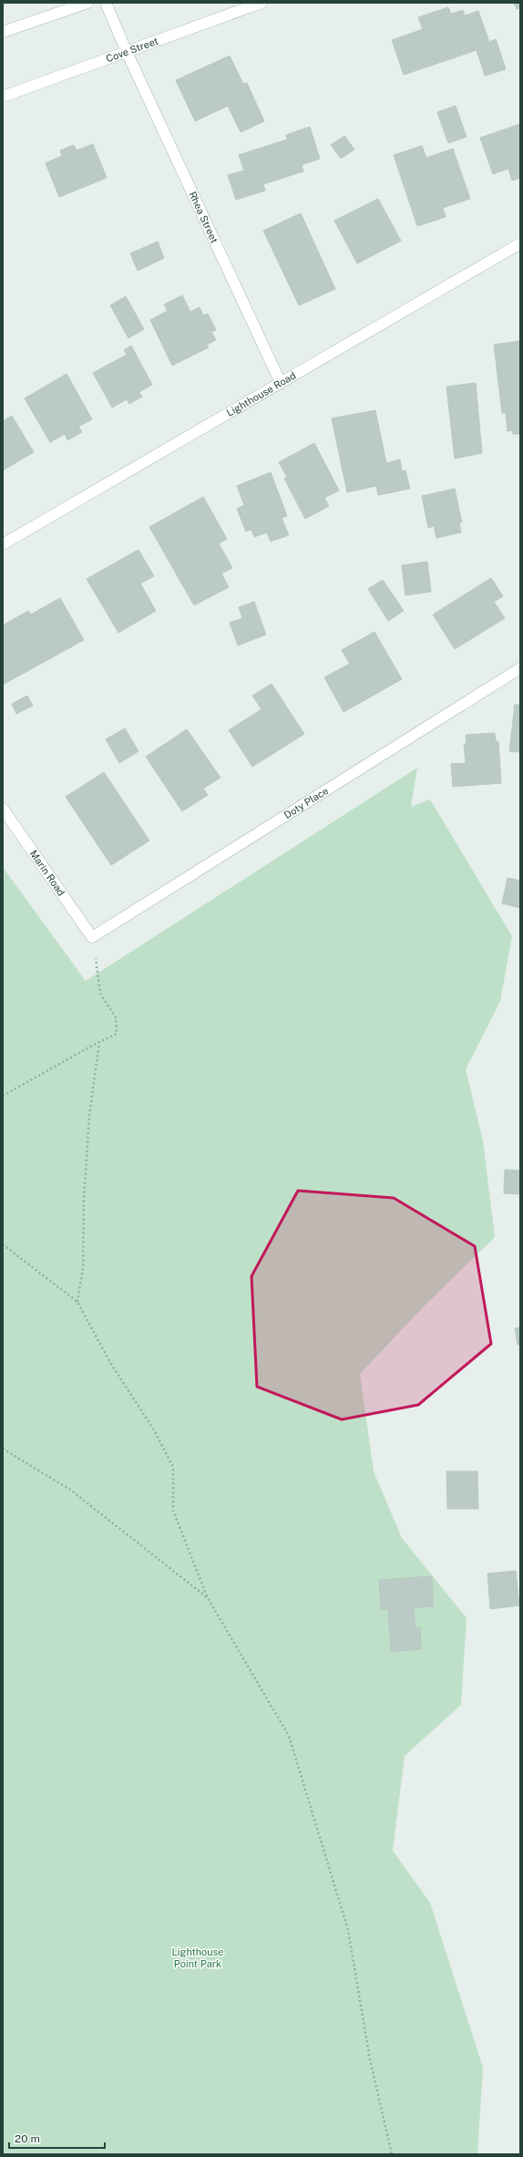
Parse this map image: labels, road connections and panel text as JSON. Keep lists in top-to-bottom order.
{
  "streets": {
    "street": [
      "Cove Street",
      "Rhea Street",
      "Lighthouse Road",
      "Doty Place",
      "Marin Road"
    ]
  },
  "crossings": [
    ["Cove Street", "Rhea Street"],
    ["Rhea Street", "Lighthouse Road"],
    ["Doty Place", "Marin Road"]
  ],
  "parks": ["Lighthouse Point Park"],
  "scale_bar": "20 m"
}
